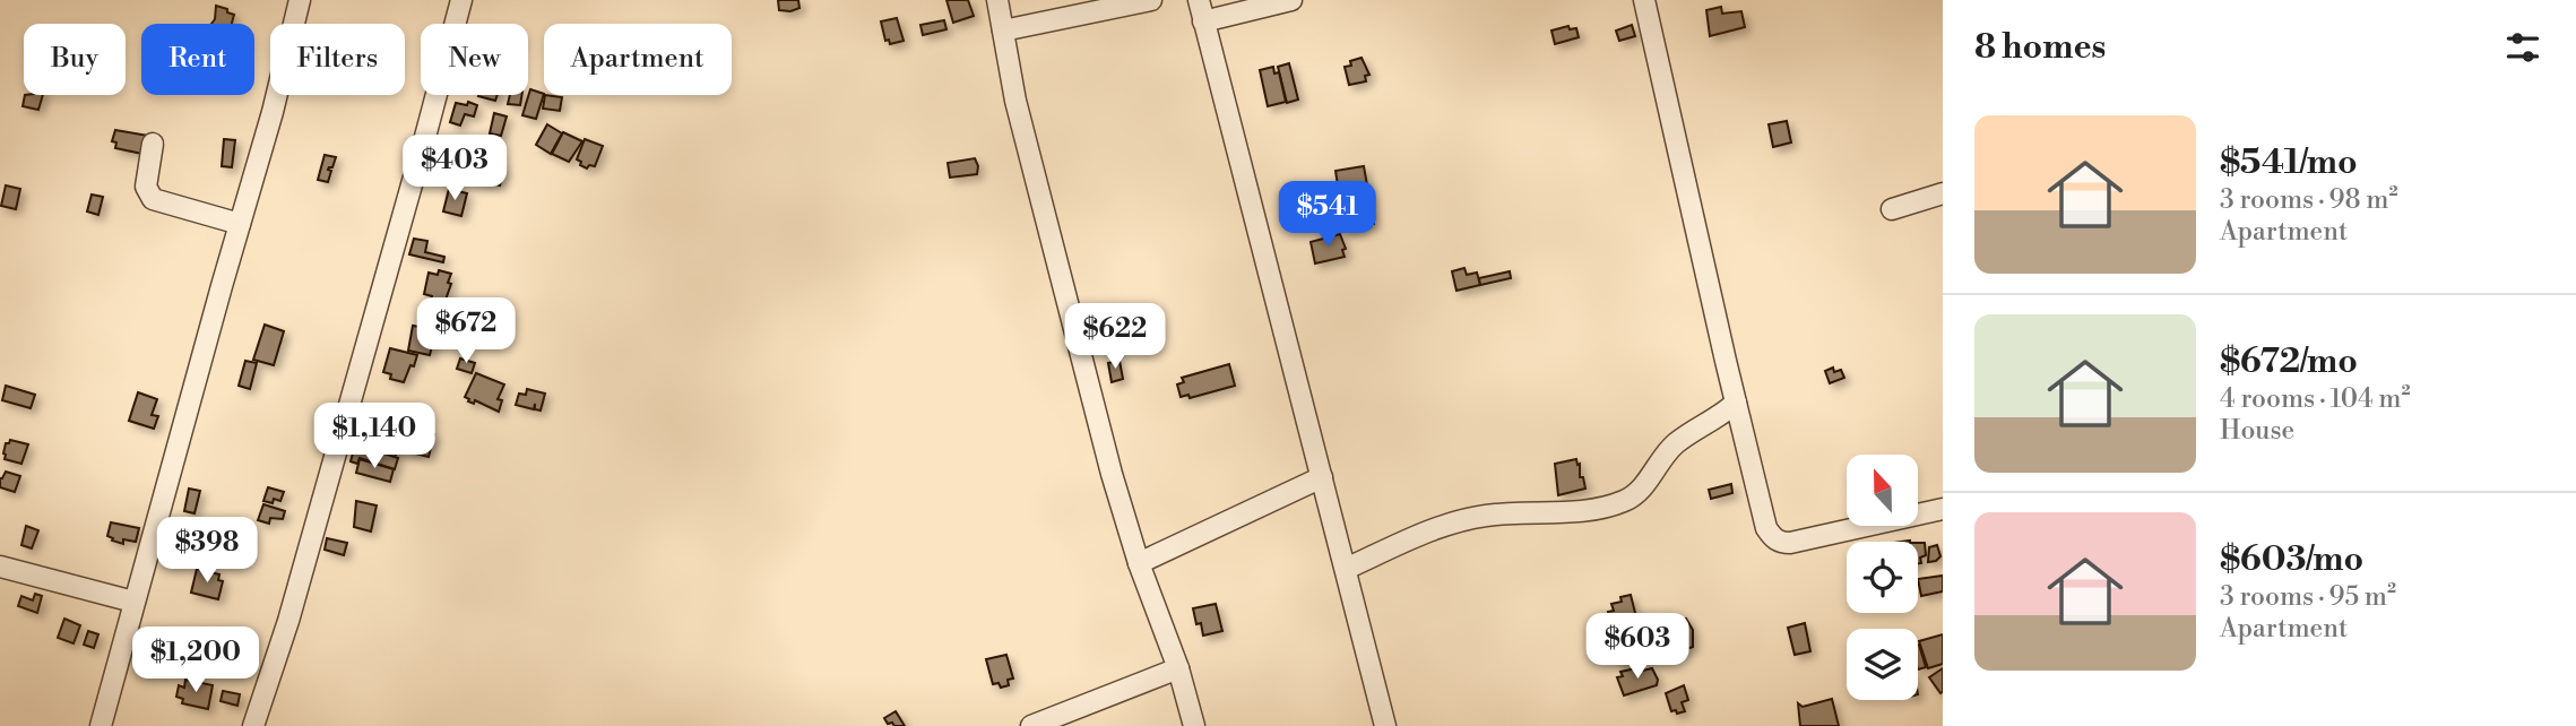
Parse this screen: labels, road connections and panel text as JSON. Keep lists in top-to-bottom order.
{
  "north": "top",
  "page": {
    "heading": "8 homes",
    "chip": [
      "Buy",
      "Rent",
      "Filters",
      "New",
      "Apartment"
    ],
    "list": [
      {
        "name": "$541/mo",
        "note": "3 rooms · 98 m² · Apartment"
      },
      {
        "name": "$672/mo",
        "note": "4 rooms · 104 m² · House"
      },
      {
        "name": "$603/mo",
        "note": "3 rooms · 95 m² · Apartment"
      }
    ],
    "price": [
      "$403",
      "$541",
      "$672",
      "$622",
      "$1,140",
      "$398",
      "$603",
      "$1,200"
    ]
  }
}
